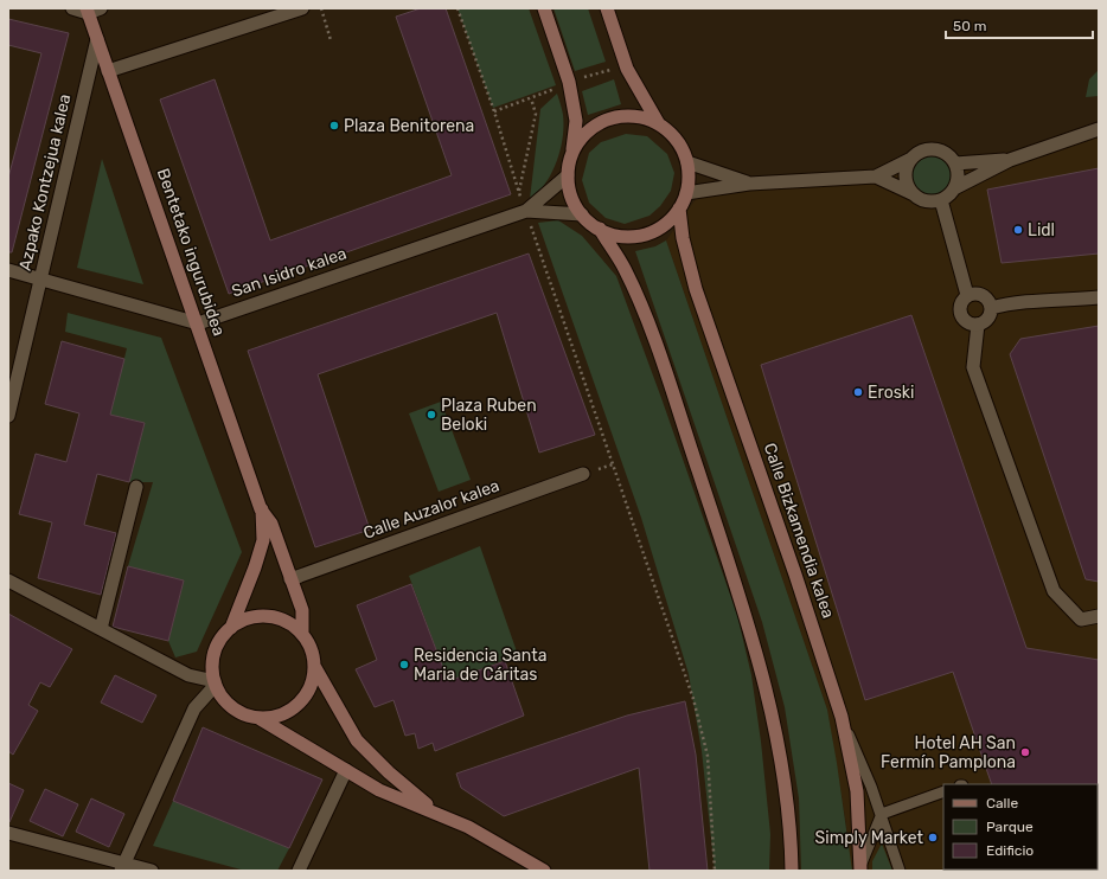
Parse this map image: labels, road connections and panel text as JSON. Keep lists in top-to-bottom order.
{
  "streets": {
    "main road": ["Bentetako ingurubidea", "Calle Bizkamendia kalea"],
    "street": ["Azpako Kontzejua kalea", "San Isidro kalea", "Calle Auzalor kalea"]
  },
  "crossings": [
    ["Azpako Kontzejua kalea", "Bentetako ingurubidea"],
    ["Bentetako ingurubidea", "San Isidro kalea"],
    ["Bentetako ingurubidea", "Calle Auzalor kalea"],
    ["San Isidro kalea", "Calle Bizkamendia kalea"]
  ],
  "places": [
    "Plaza Benitorena",
    "Lidl",
    "Eroski",
    "Plaza Ruben Beloki",
    "Residencia Santa Maria de Cáritas",
    "Hotel AH San Fermín Pamplona",
    "Simply Market"
  ],
  "legend": ["Calle", "Parque", "Edificio"],
  "scale_bar": "50 m"
}
